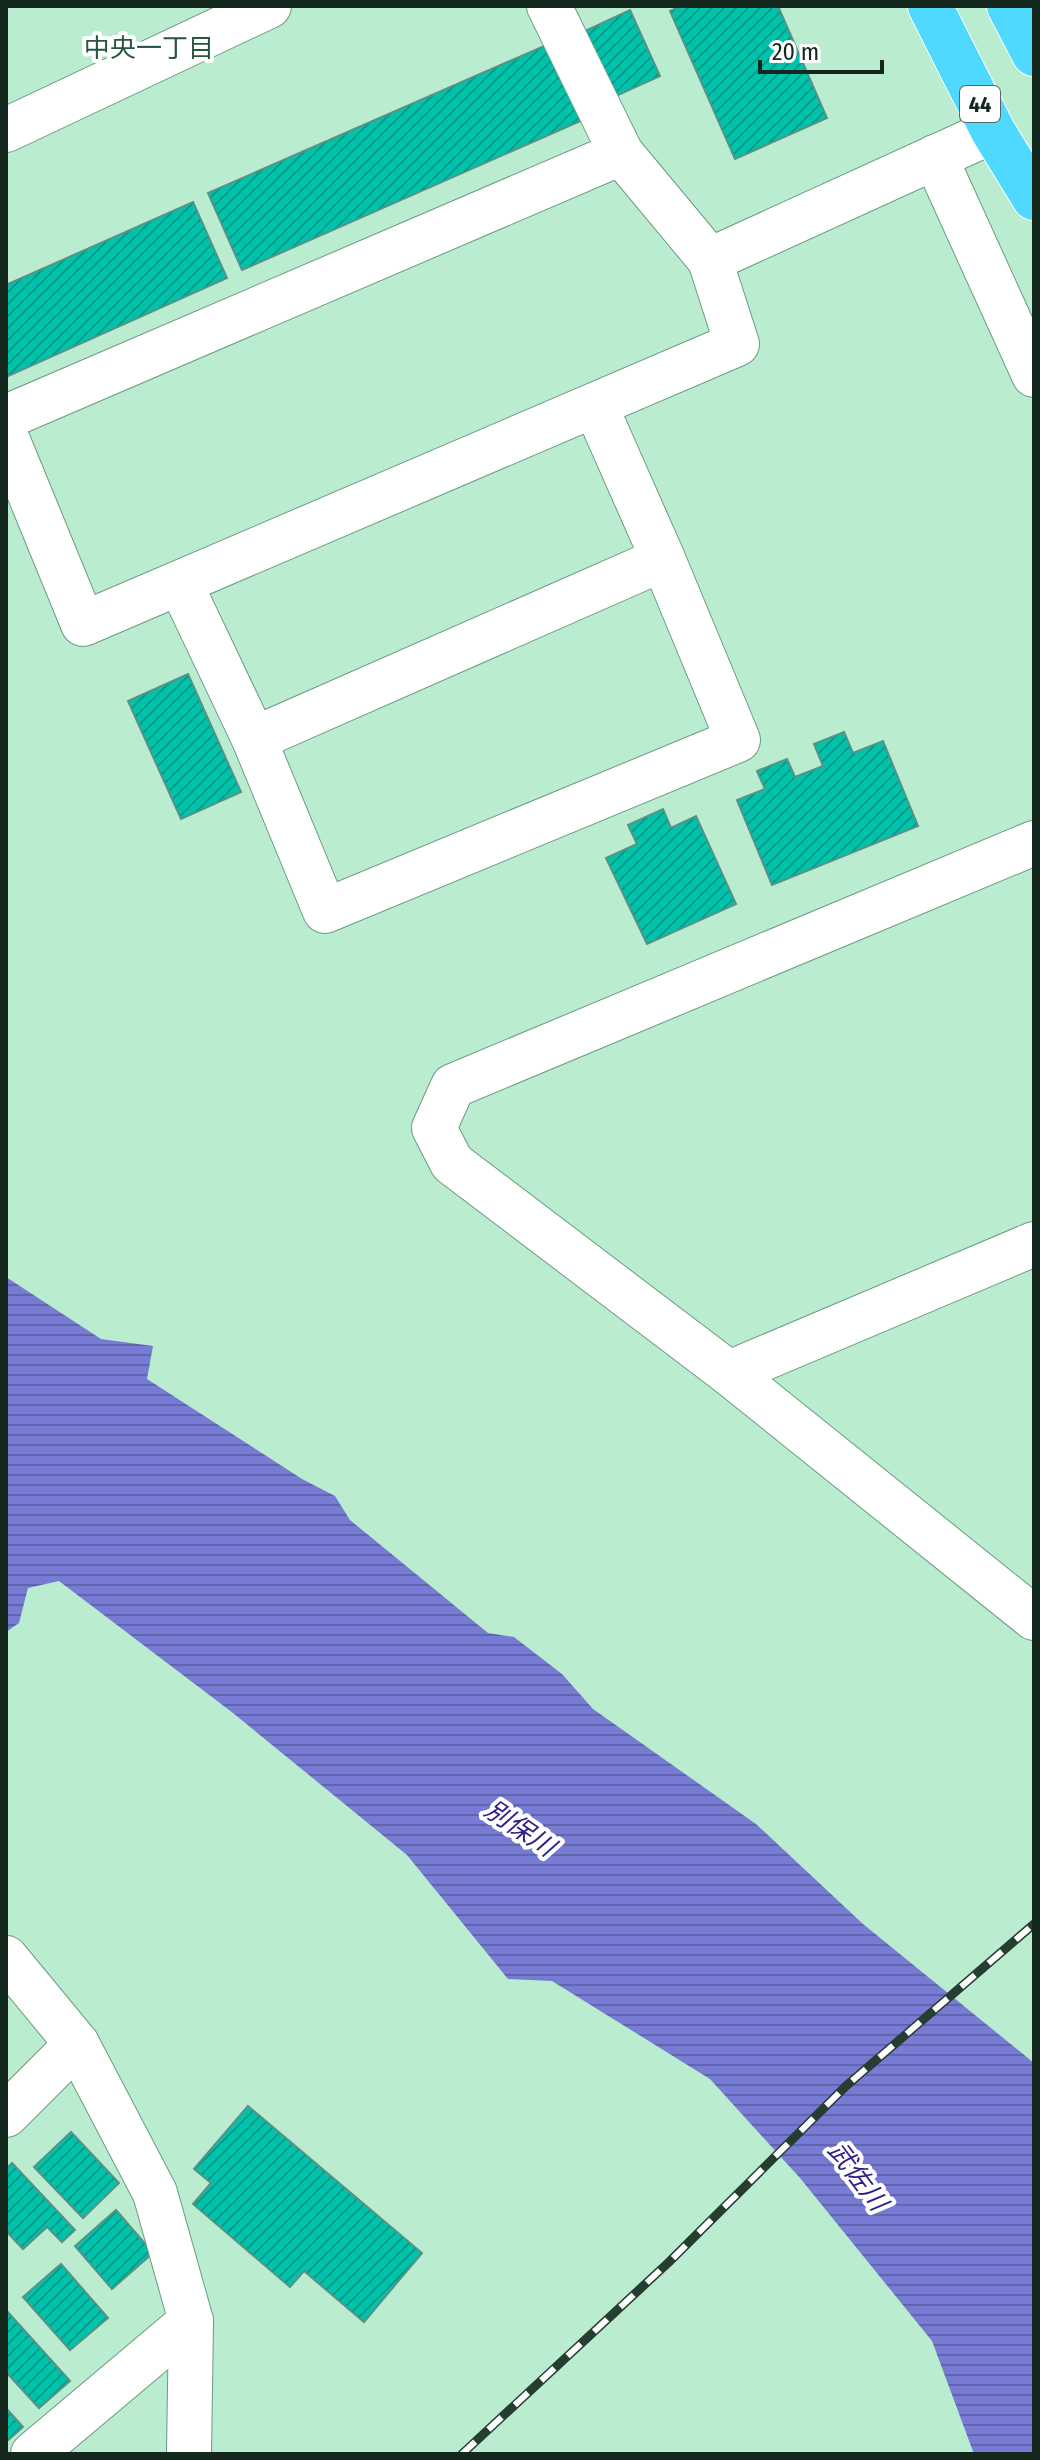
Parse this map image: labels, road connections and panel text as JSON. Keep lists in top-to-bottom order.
{
  "streets": {
    "highway": ["44"]
  },
  "districts": ["中央一丁目"],
  "water": ["別保川", "武佐川"],
  "scale_bar": "20 m"
}
